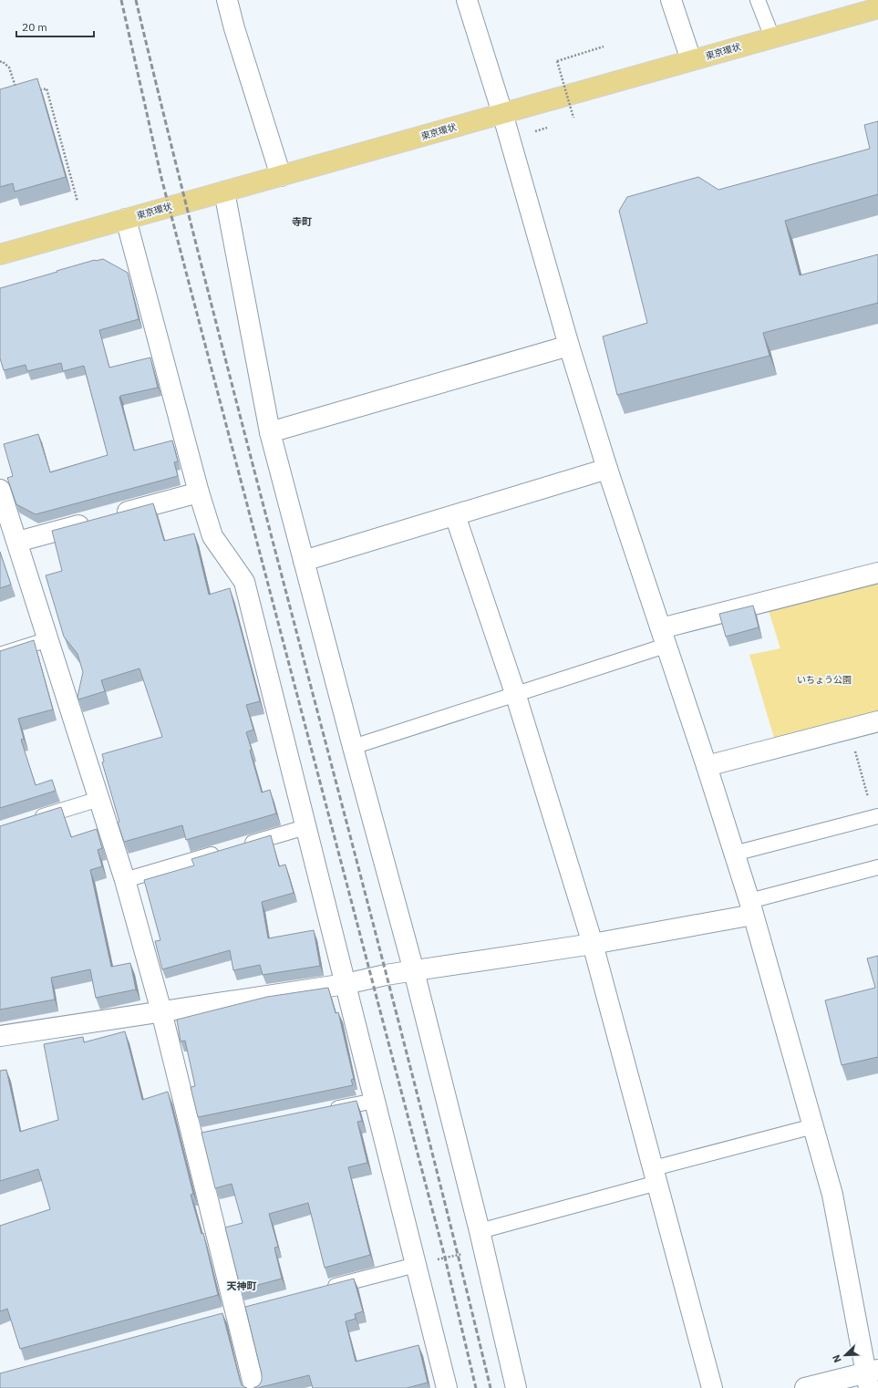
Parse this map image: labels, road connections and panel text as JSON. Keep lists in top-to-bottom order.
{
  "streets": {
    "highway": ["東京環状"]
  },
  "districts": ["寺町", "天神町"],
  "parks": ["いちょう公園"],
  "scale_bar": "20 m",
  "north": "bottom left"
}
